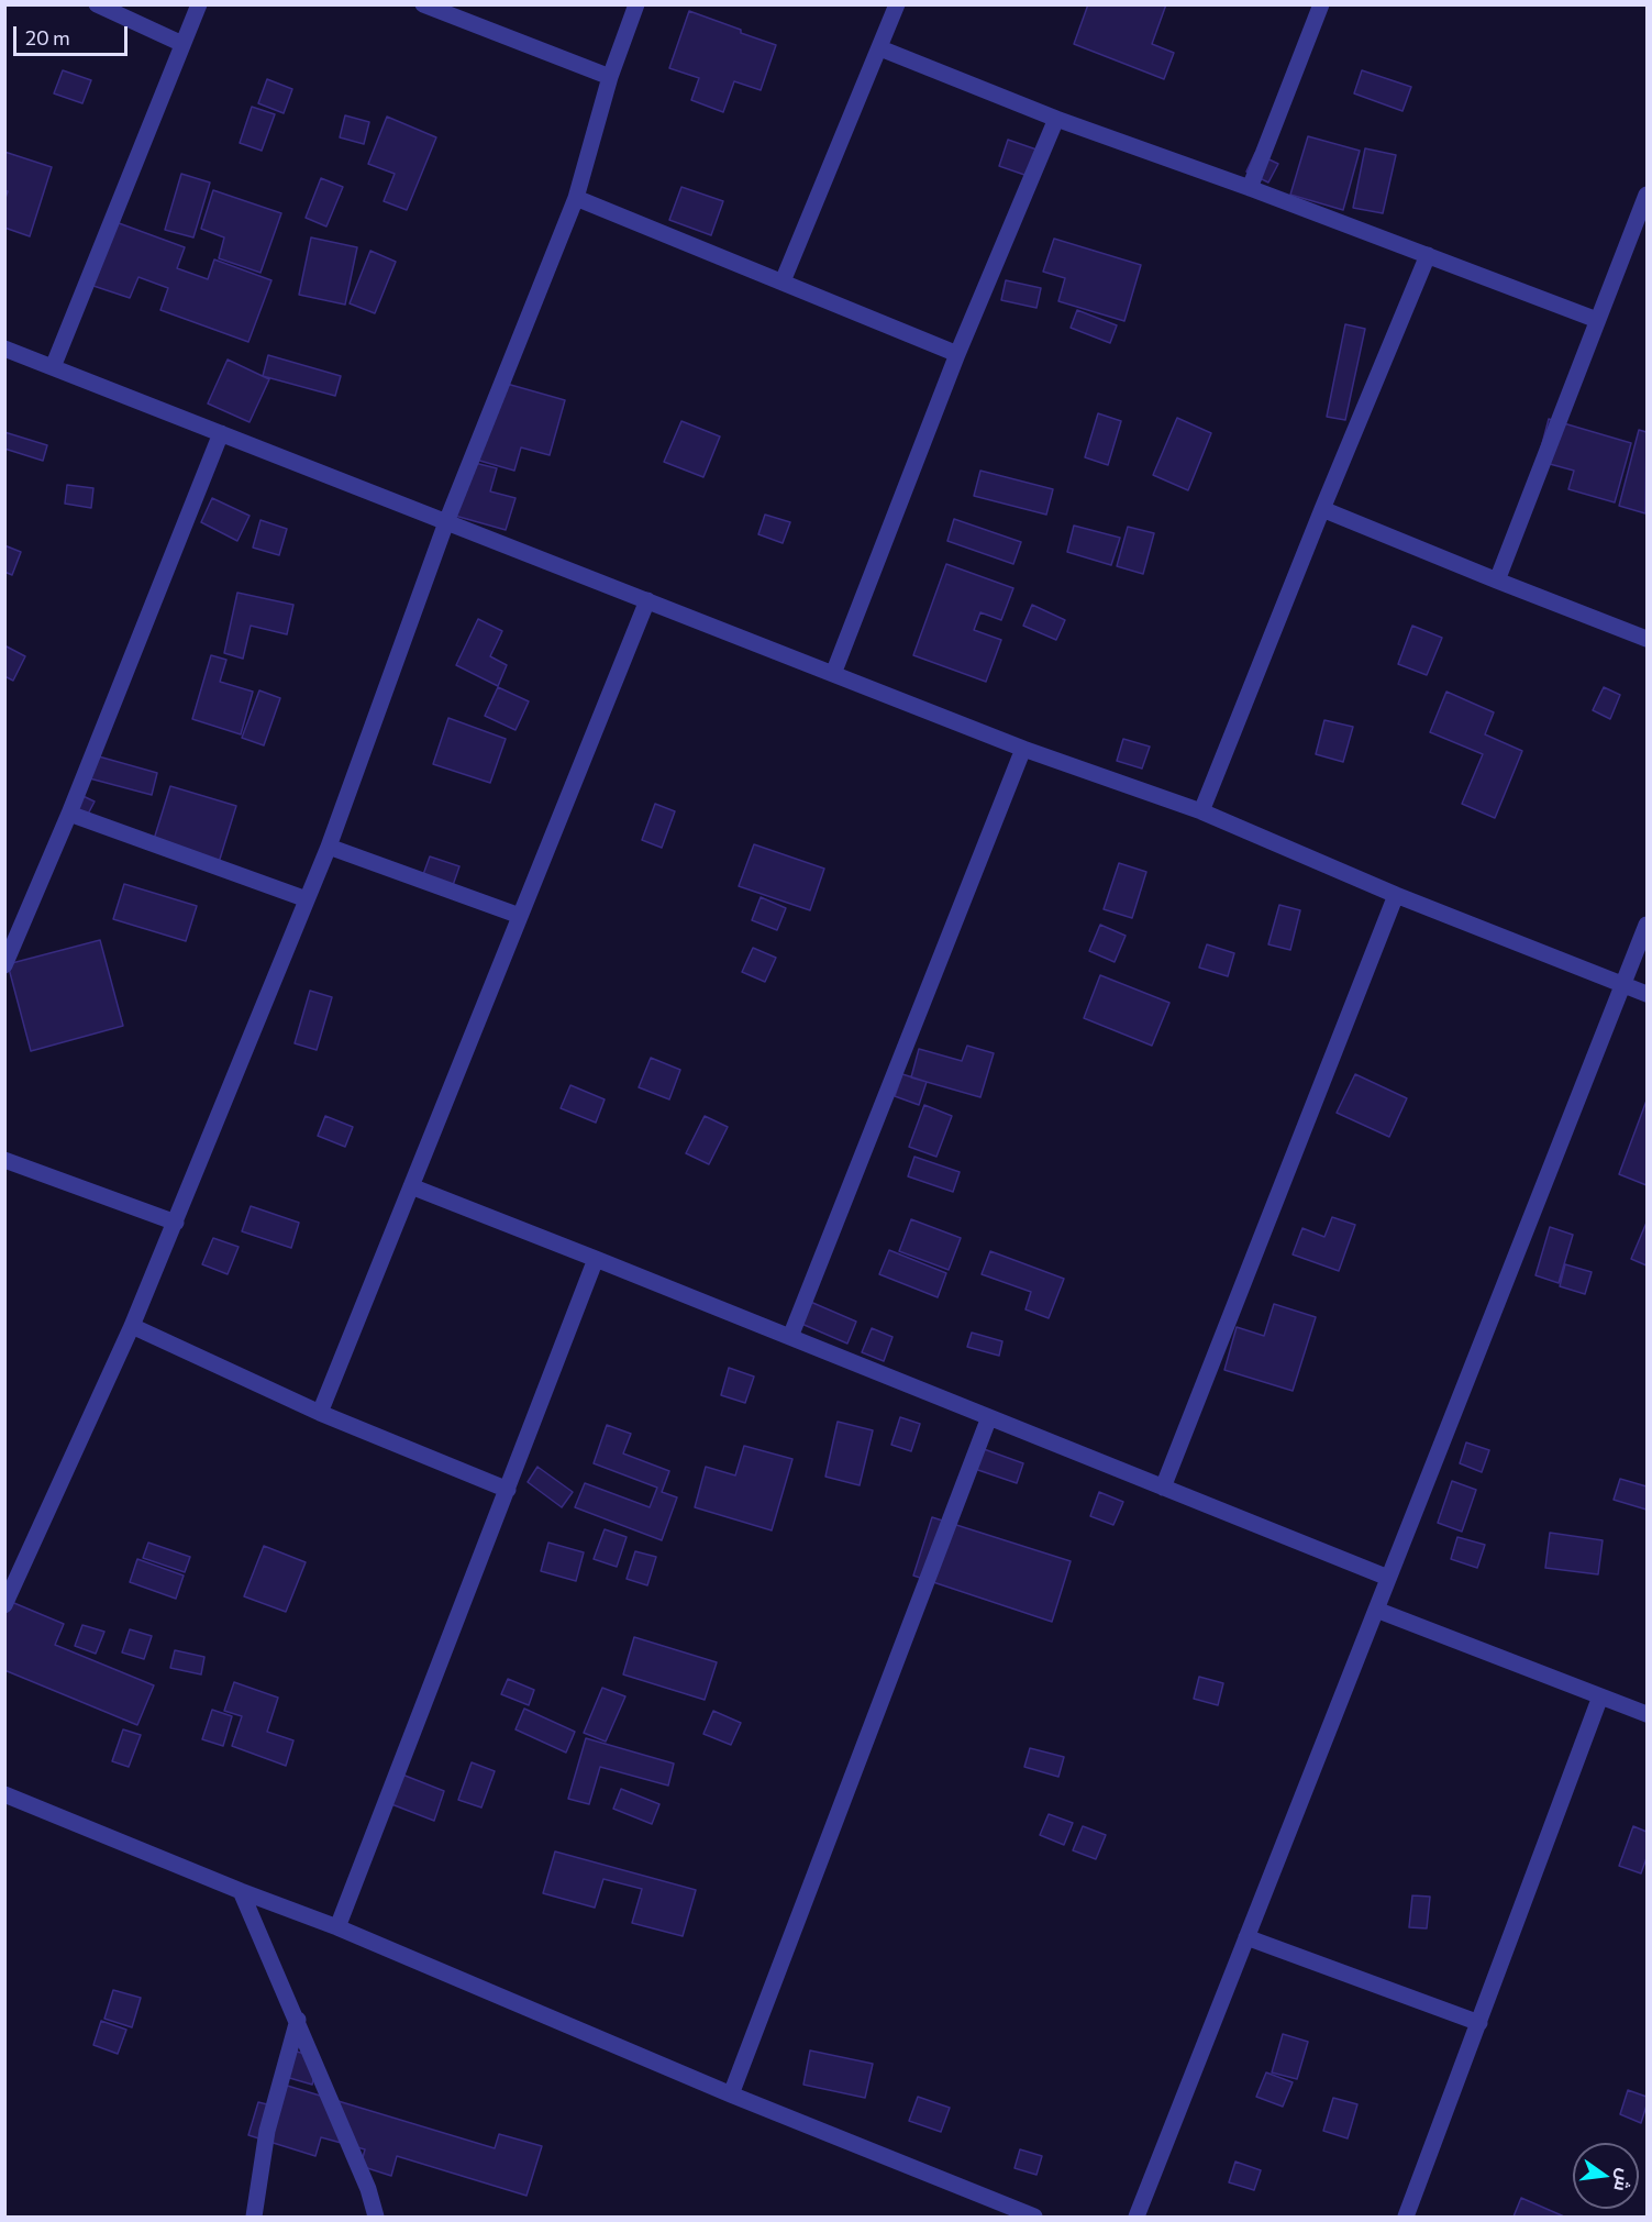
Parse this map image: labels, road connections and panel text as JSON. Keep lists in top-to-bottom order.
{
  "scale_bar": "20 m",
  "north": "right"
}
